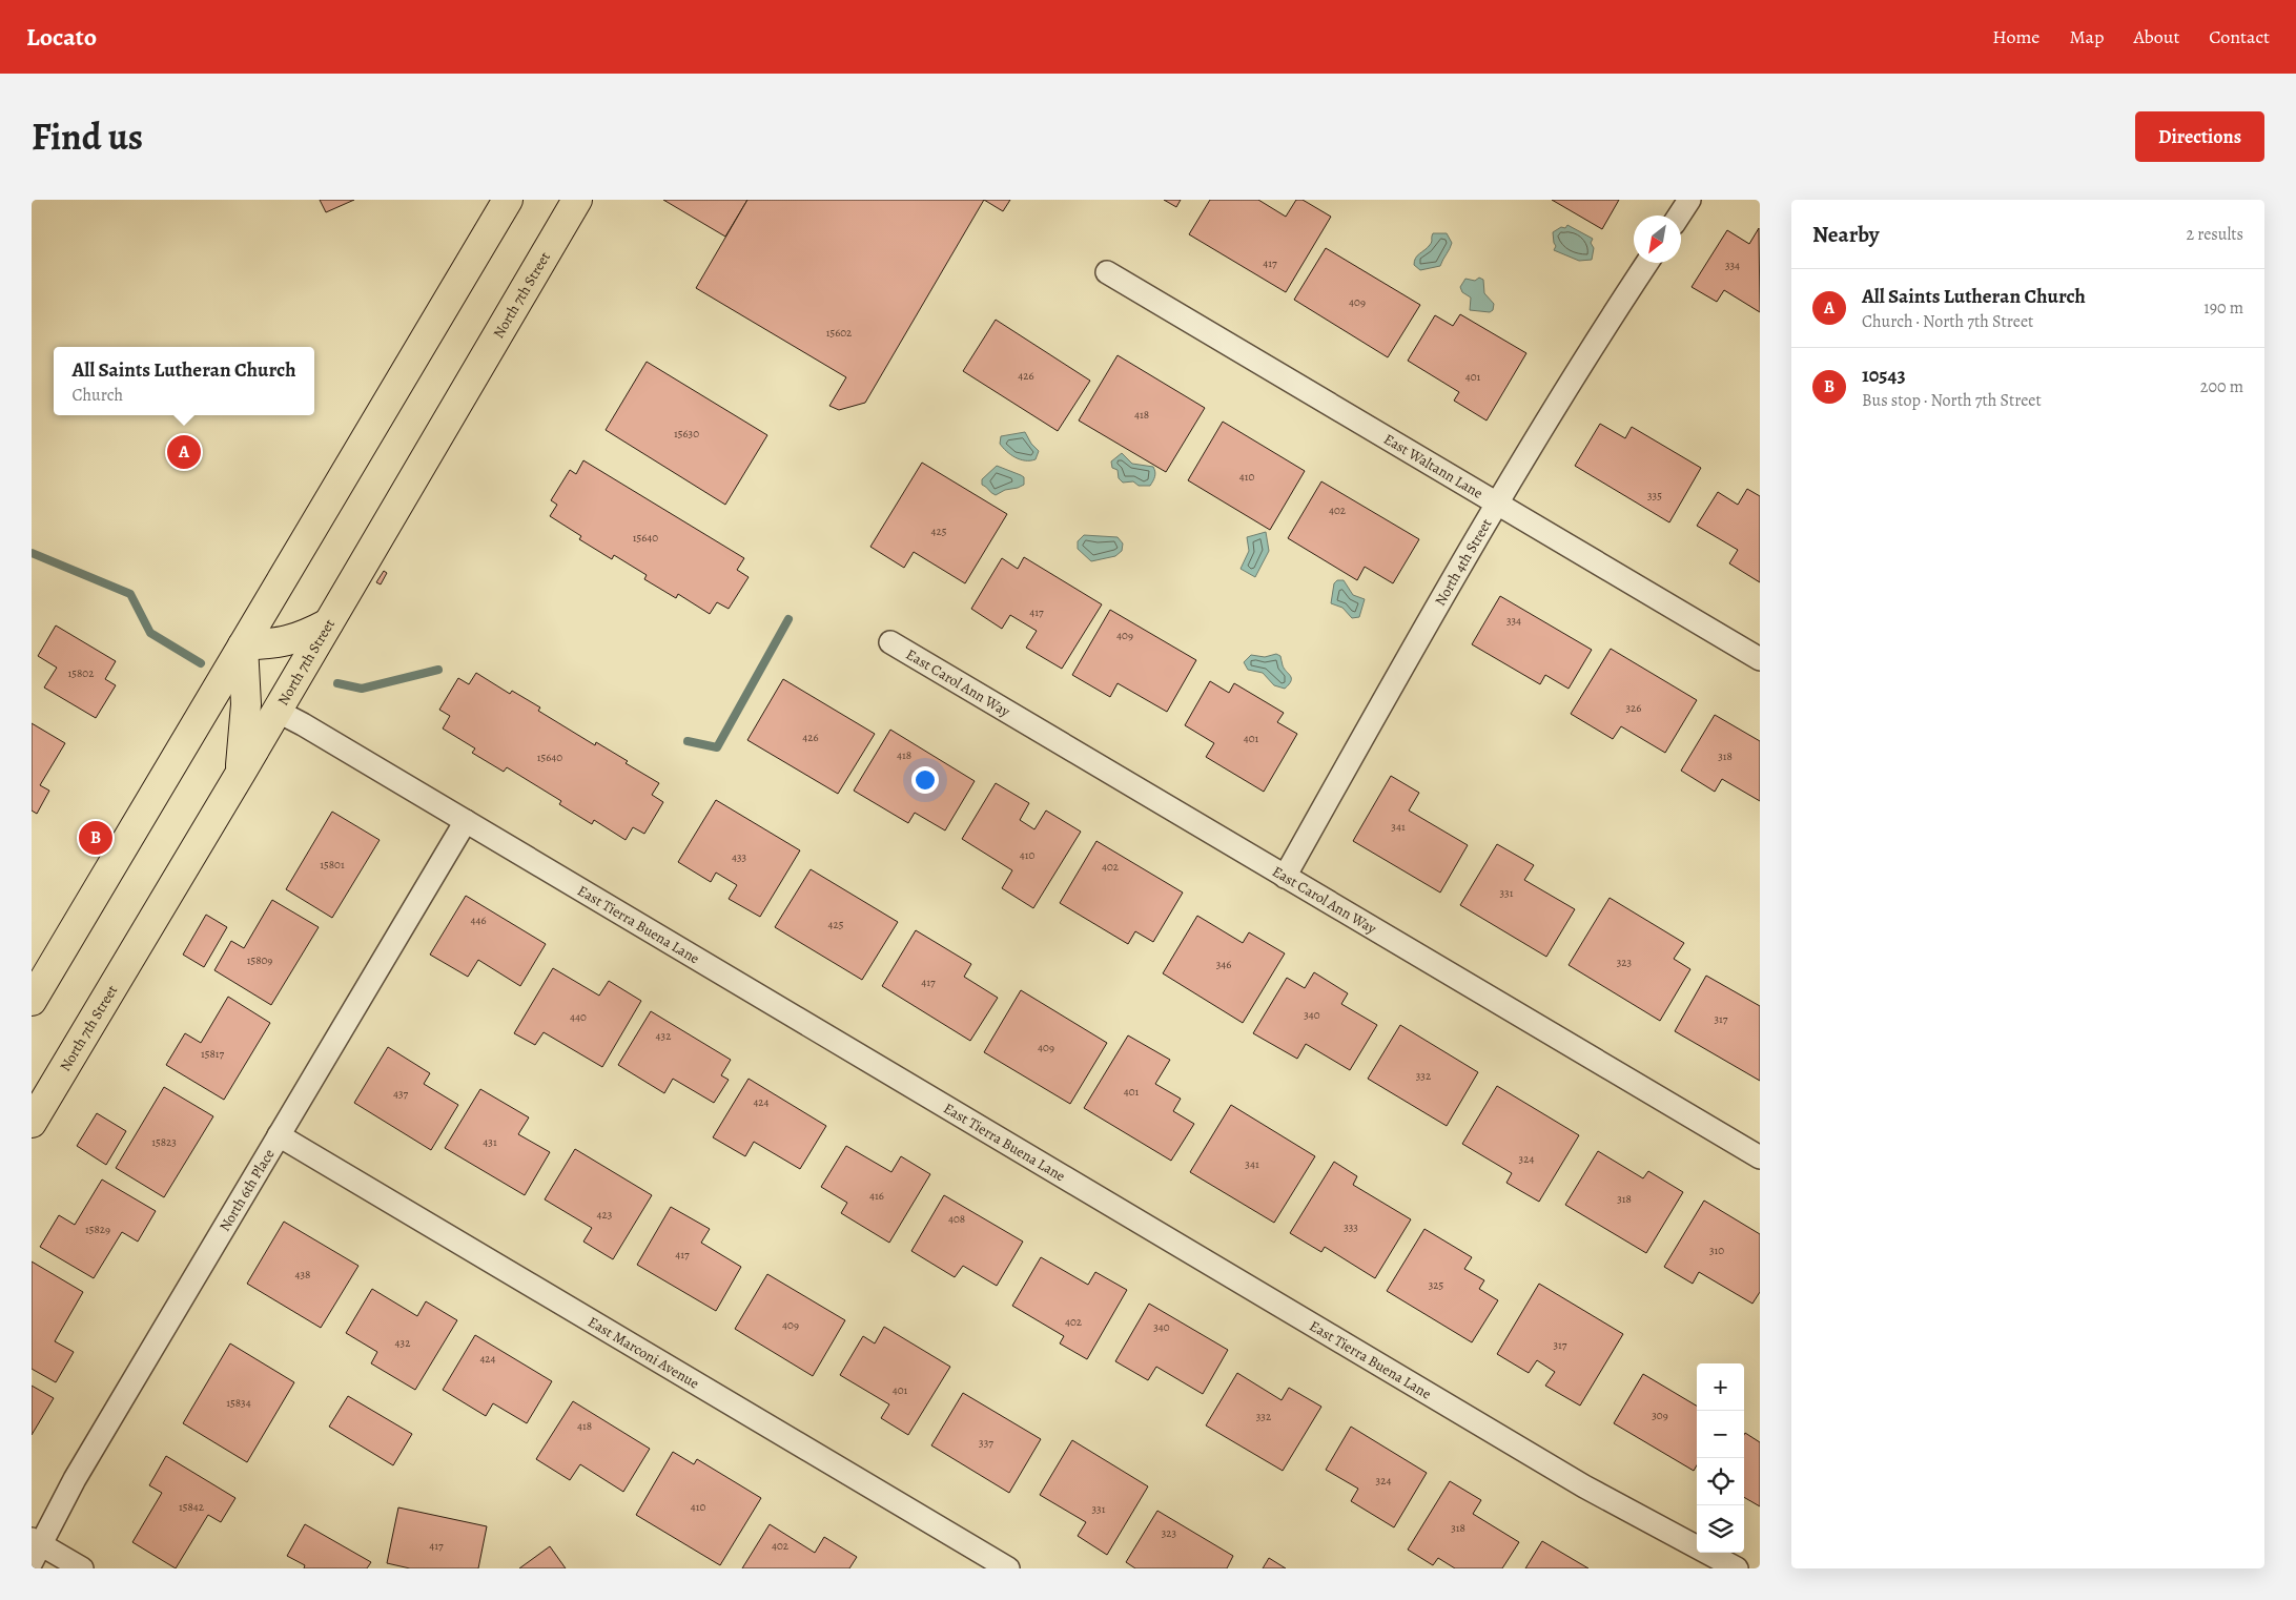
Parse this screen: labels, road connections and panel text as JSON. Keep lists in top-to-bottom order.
{
  "streets": {
    "main road": ["North 7th Street"],
    "street": [
      "East Waltann Lane",
      "North 4th Street",
      "East Carol Ann Way",
      "East Tierra Buena Lane",
      "North 6th Place",
      "East Marconi Avenue"
    ]
  },
  "crossings": [
    ["North 7th Street", "East Tierra Buena Lane"],
    ["East Waltann Lane", "North 4th Street"],
    ["North 4th Street", "East Carol Ann Way"],
    ["East Tierra Buena Lane", "North 6th Place"],
    ["North 6th Place", "East Marconi Avenue"]
  ],
  "house_numbers": [
    "417",
    "334",
    "409",
    "15602",
    "426",
    "401",
    "418",
    "15630",
    "410",
    "335",
    "402",
    "425",
    "15640",
    "417",
    "334",
    "409",
    "15802",
    "326",
    "426",
    "401",
    "418",
    "318",
    "15640",
    "341",
    "410",
    "433",
    "15801",
    "402",
    "331",
    "446",
    "425",
    "15809",
    "323",
    "346",
    "417",
    "340",
    "440",
    "317",
    "432",
    "409",
    "15817",
    "332",
    "401",
    "437",
    "424",
    "15823",
    "431",
    "324",
    "341",
    "416",
    "318",
    "423",
    "408",
    "333",
    "15829",
    "310",
    "417",
    "438",
    "325",
    "402",
    "409",
    "340",
    "432",
    "317",
    "424",
    "401",
    "15834",
    "309",
    "332",
    "418",
    "337",
    "324",
    "15842",
    "410",
    "331",
    "318",
    "323",
    "417",
    "402"
  ],
  "north": "bottom left",
  "page": {
    "header": "Locato",
    "nav": [
      "Home",
      "Map",
      "About",
      "Contact"
    ],
    "title": "Find us",
    "buttons": "Directions",
    "heading": ["Nearby", "2 results"],
    "list": [
      {
        "mark": "A",
        "name": "All Saints Lutheran Church",
        "note": "Church · North 7th Street",
        "value": "190 m"
      },
      {
        "mark": "B",
        "name": "10543",
        "note": "Bus stop · North 7th Street",
        "value": "200 m"
      }
    ],
    "popup": ["All Saints Lutheran Church", "Church"],
    "pins": ["A", "B"],
    "map_buttons": ["+", "−"]
  }
}
